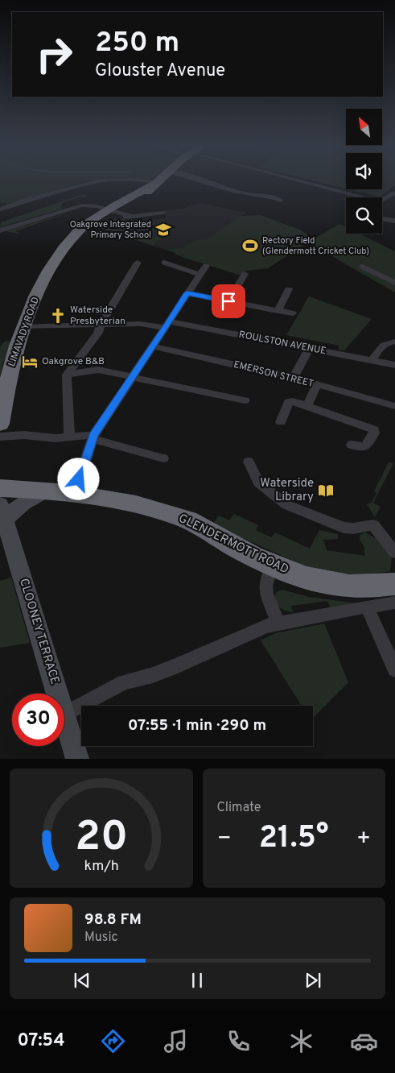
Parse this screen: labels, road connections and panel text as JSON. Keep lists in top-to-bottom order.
{
  "streets": {
    "highway": ["LIMAVADY ROAD", "GLENDERMOTT ROAD"],
    "main road": ["CLOONEY TERRACE"],
    "street": ["ROULSTON AVENUE", "EMERSON STREET"]
  },
  "crossings": [
    ["LIMAVADY ROAD", "ROULSTON AVENUE"]
  ],
  "places": {
    "school or university": ["Oakgrove Integrated Primary School"],
    "sports": ["Rectory Field (Glendermott Cricket Club)"],
    "church": ["Waterside Presbyterian"],
    "hotel": ["Oakgrove B&B"],
    "library": ["Waterside Library"]
  },
  "north": "top left",
  "page": {
    "turn": ["250 m", "Glouster Avenue"],
    "limit": "30",
    "trip": "07:55 · 1 min · 290 m",
    "tile": "Climate",
    "heat": ["−", "21.5°", "+"],
    "song": ["98.8 FM", "Music"],
    "tabs": "07:54",
    "gauge": ["20", "km/h"]
  }
}
